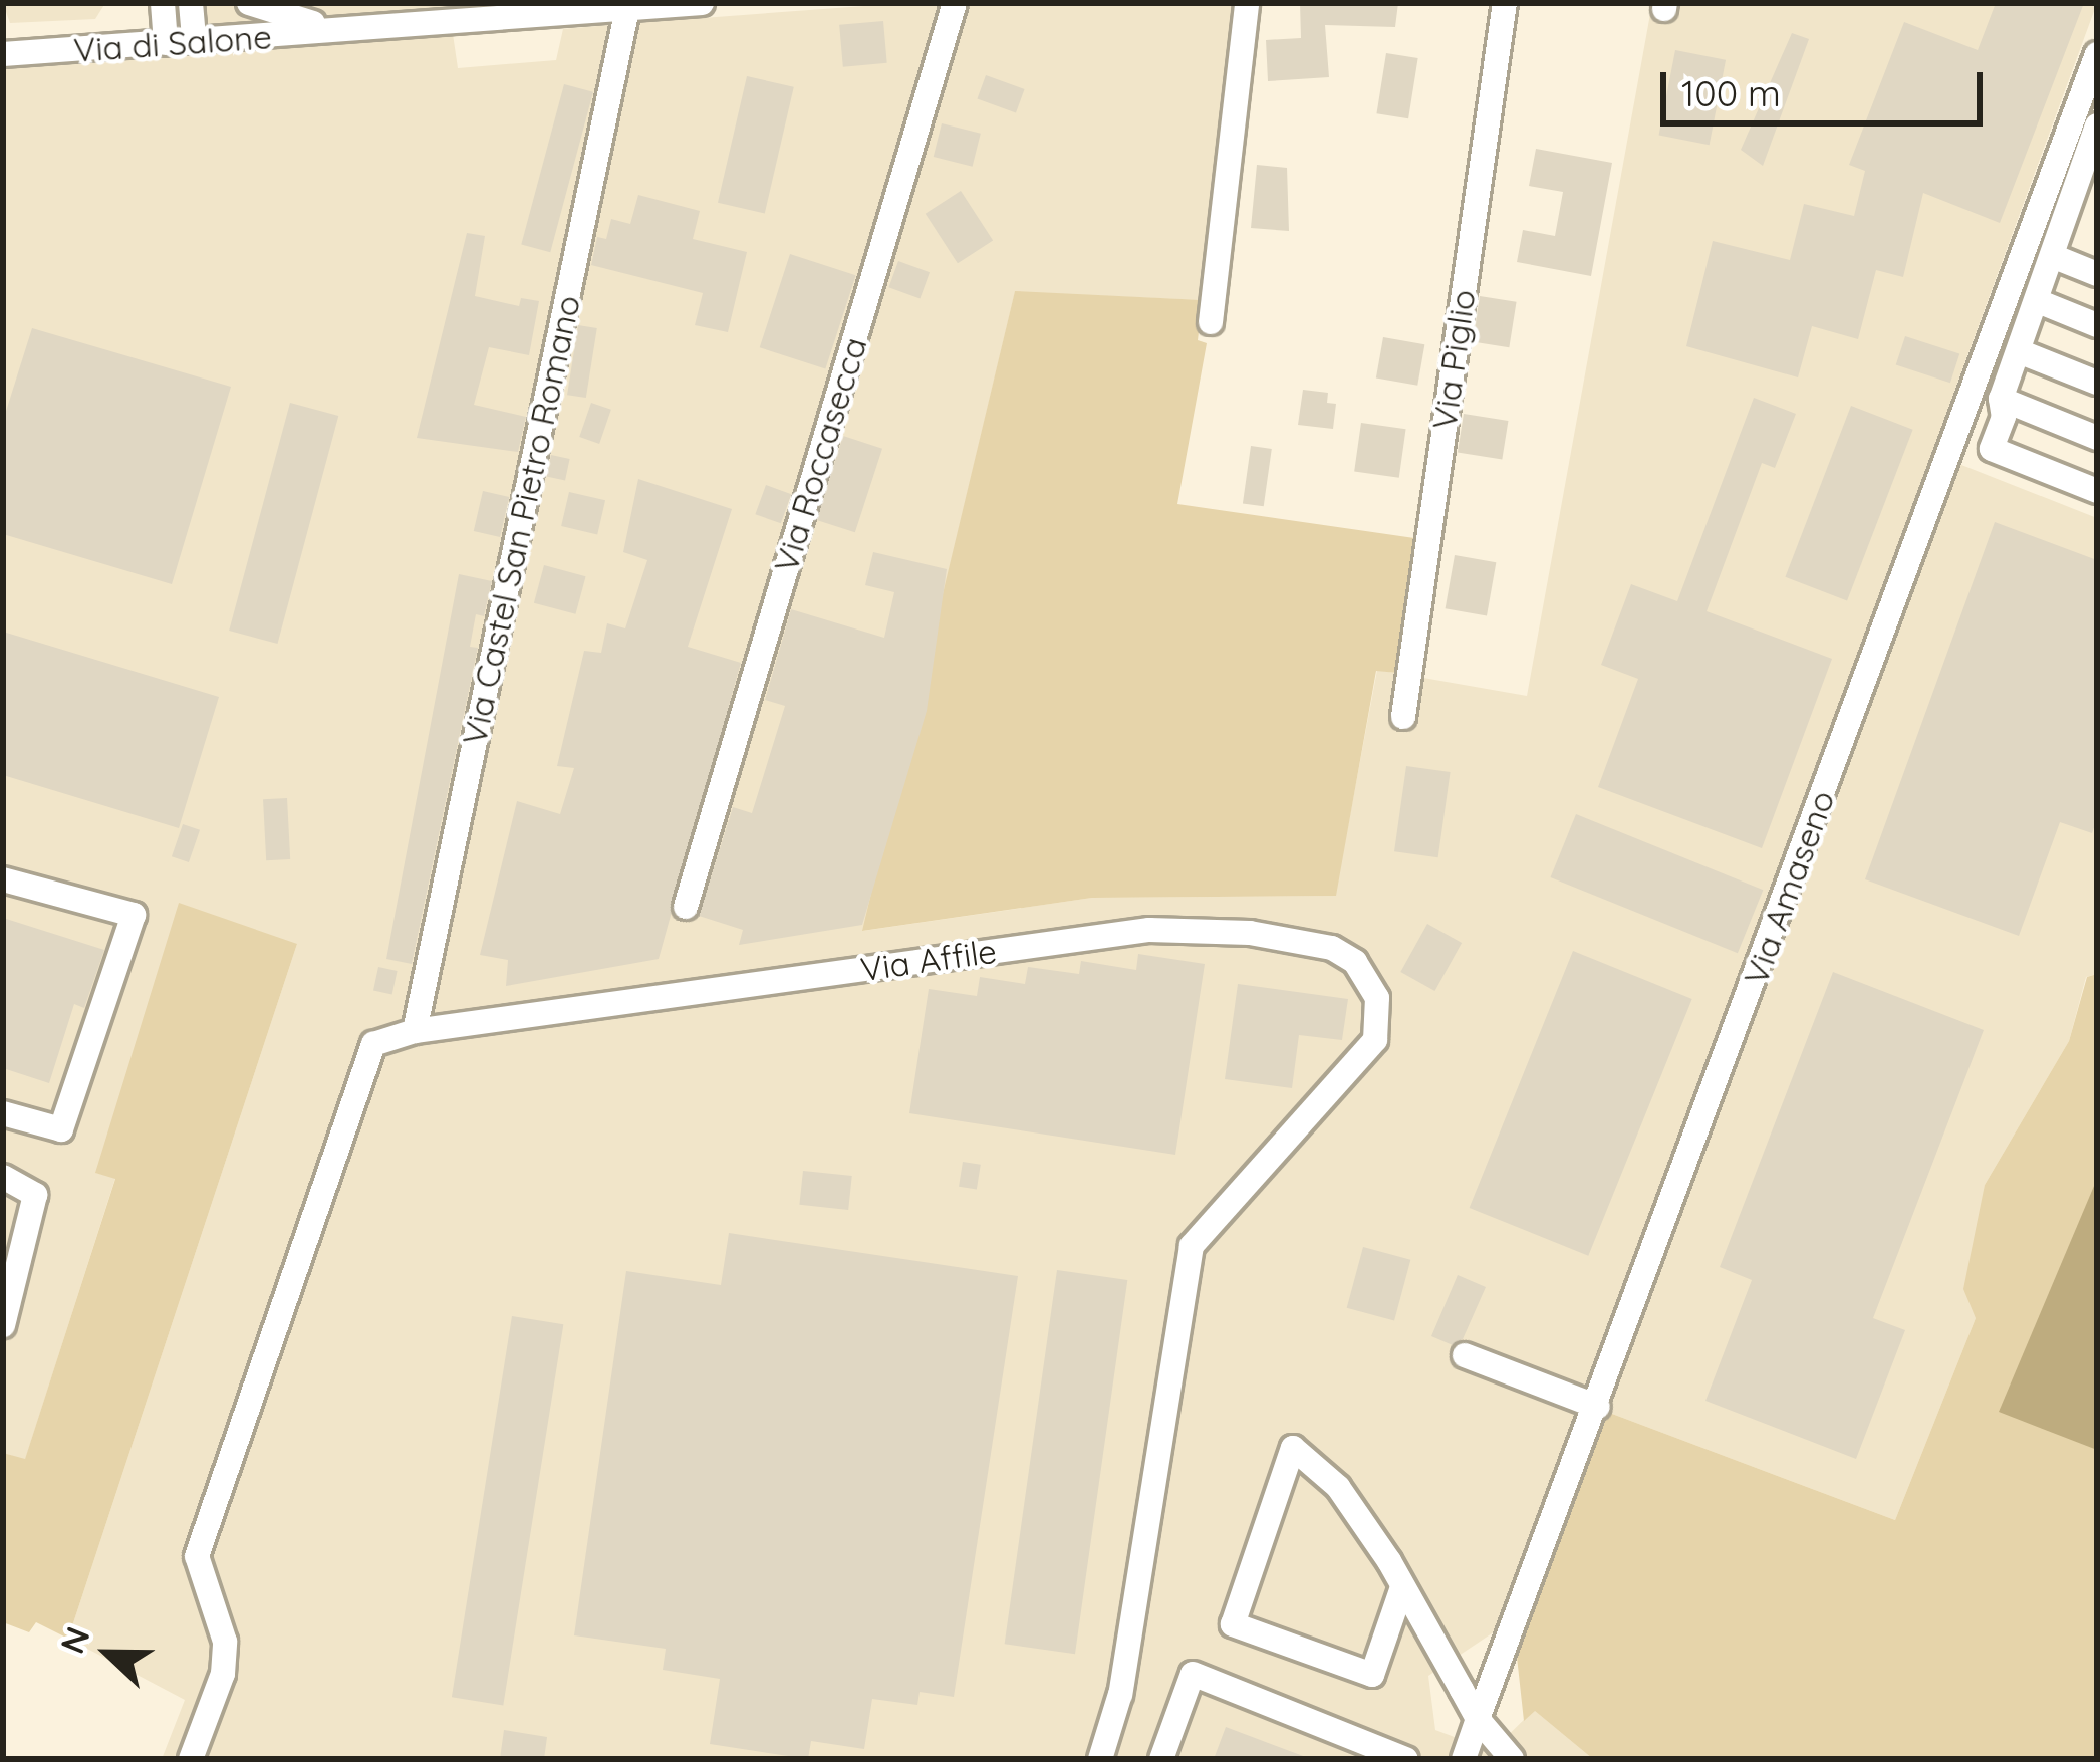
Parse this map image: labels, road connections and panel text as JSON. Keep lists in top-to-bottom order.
{
  "streets": {
    "street": [
      "Via di Salone",
      "Via Piglio",
      "Via Roccasecca",
      "Via Castel San Pietro Romano",
      "Via Amaseno",
      "Via Affile"
    ]
  },
  "crossings": [
    ["Via di Salone", "Via Castel San Pietro Romano"],
    ["Via Castel San Pietro Romano", "Via Affile"]
  ],
  "scale_bar": "100 m",
  "north": "left"
}
